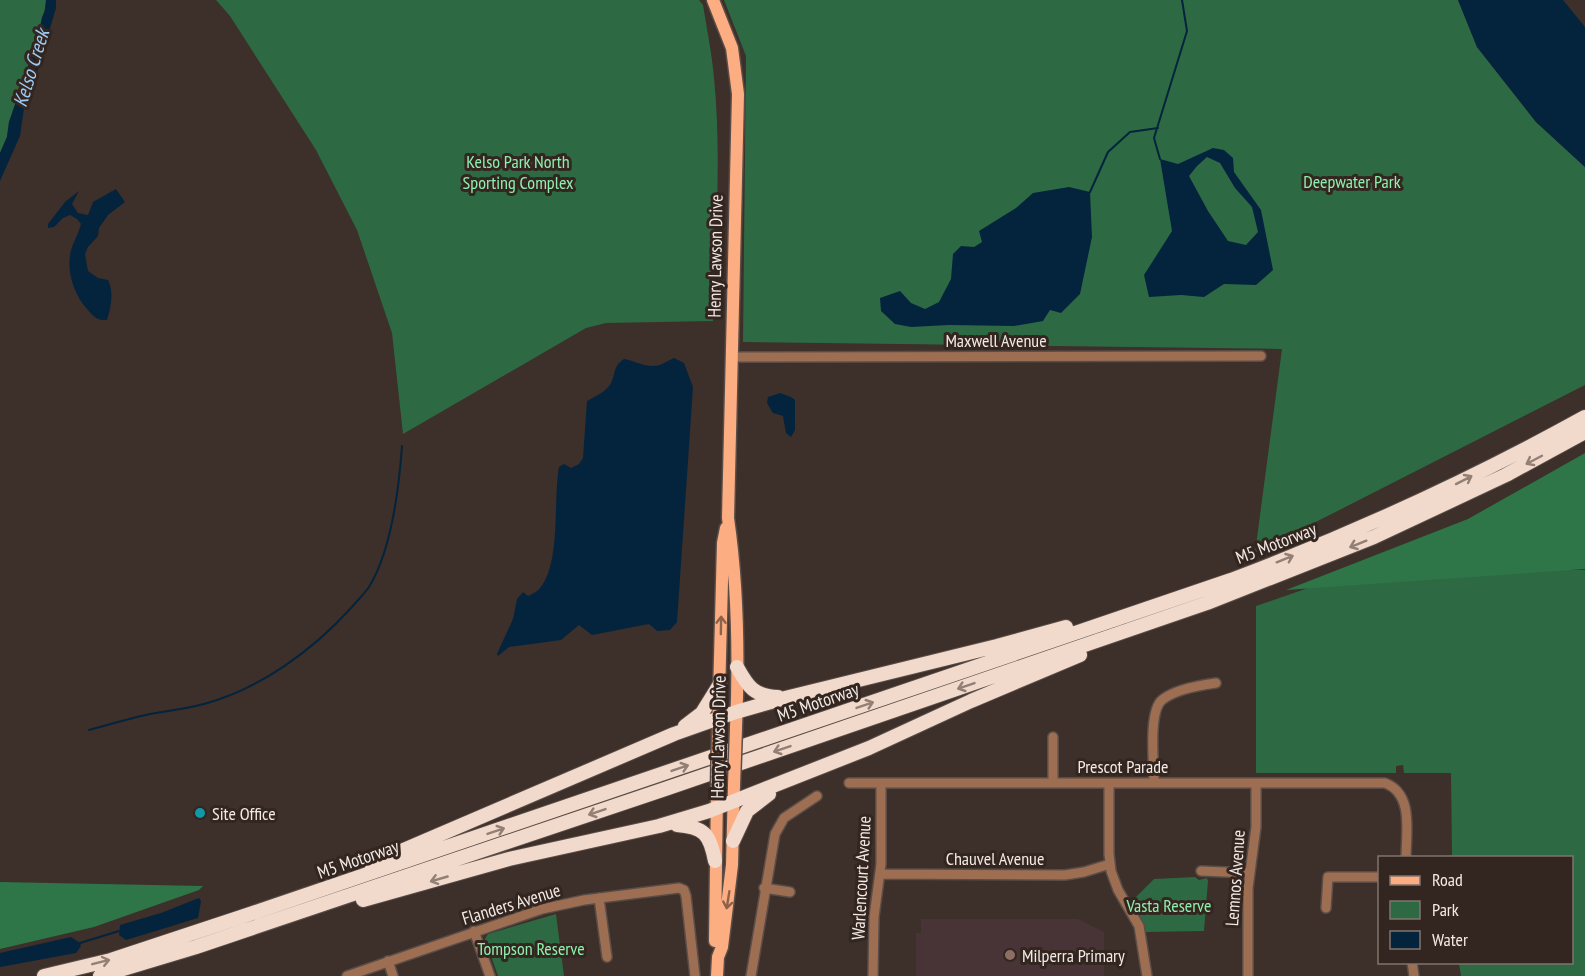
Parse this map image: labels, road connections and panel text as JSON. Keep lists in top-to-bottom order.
{
  "streets": {
    "highway": ["M5 Motorway"],
    "main road": ["Henry Lawson Drive"],
    "street": [
      "Maxwell Avenue",
      "Prescot Parade",
      "Chauvel Avenue",
      "Warlencourt Avenue",
      "Lemnos Avenue",
      "Flanders Avenue"
    ]
  },
  "crossings": [
    ["Henry Lawson Drive", "Maxwell Avenue"],
    ["Prescot Parade", "Warlencourt Avenue"],
    ["Prescot Parade", "Lemnos Avenue"],
    ["Chauvel Avenue", "Warlencourt Avenue"]
  ],
  "water": ["Kelso Creek"],
  "parks": [
    "Kelso Park North Sporting Complex",
    "Deepwater Park",
    "Vasta Reserve",
    "Tompson Reserve"
  ],
  "places": ["Site Office", "Milperra Primary"],
  "legend": ["Road", "Park", "Water"]
}
